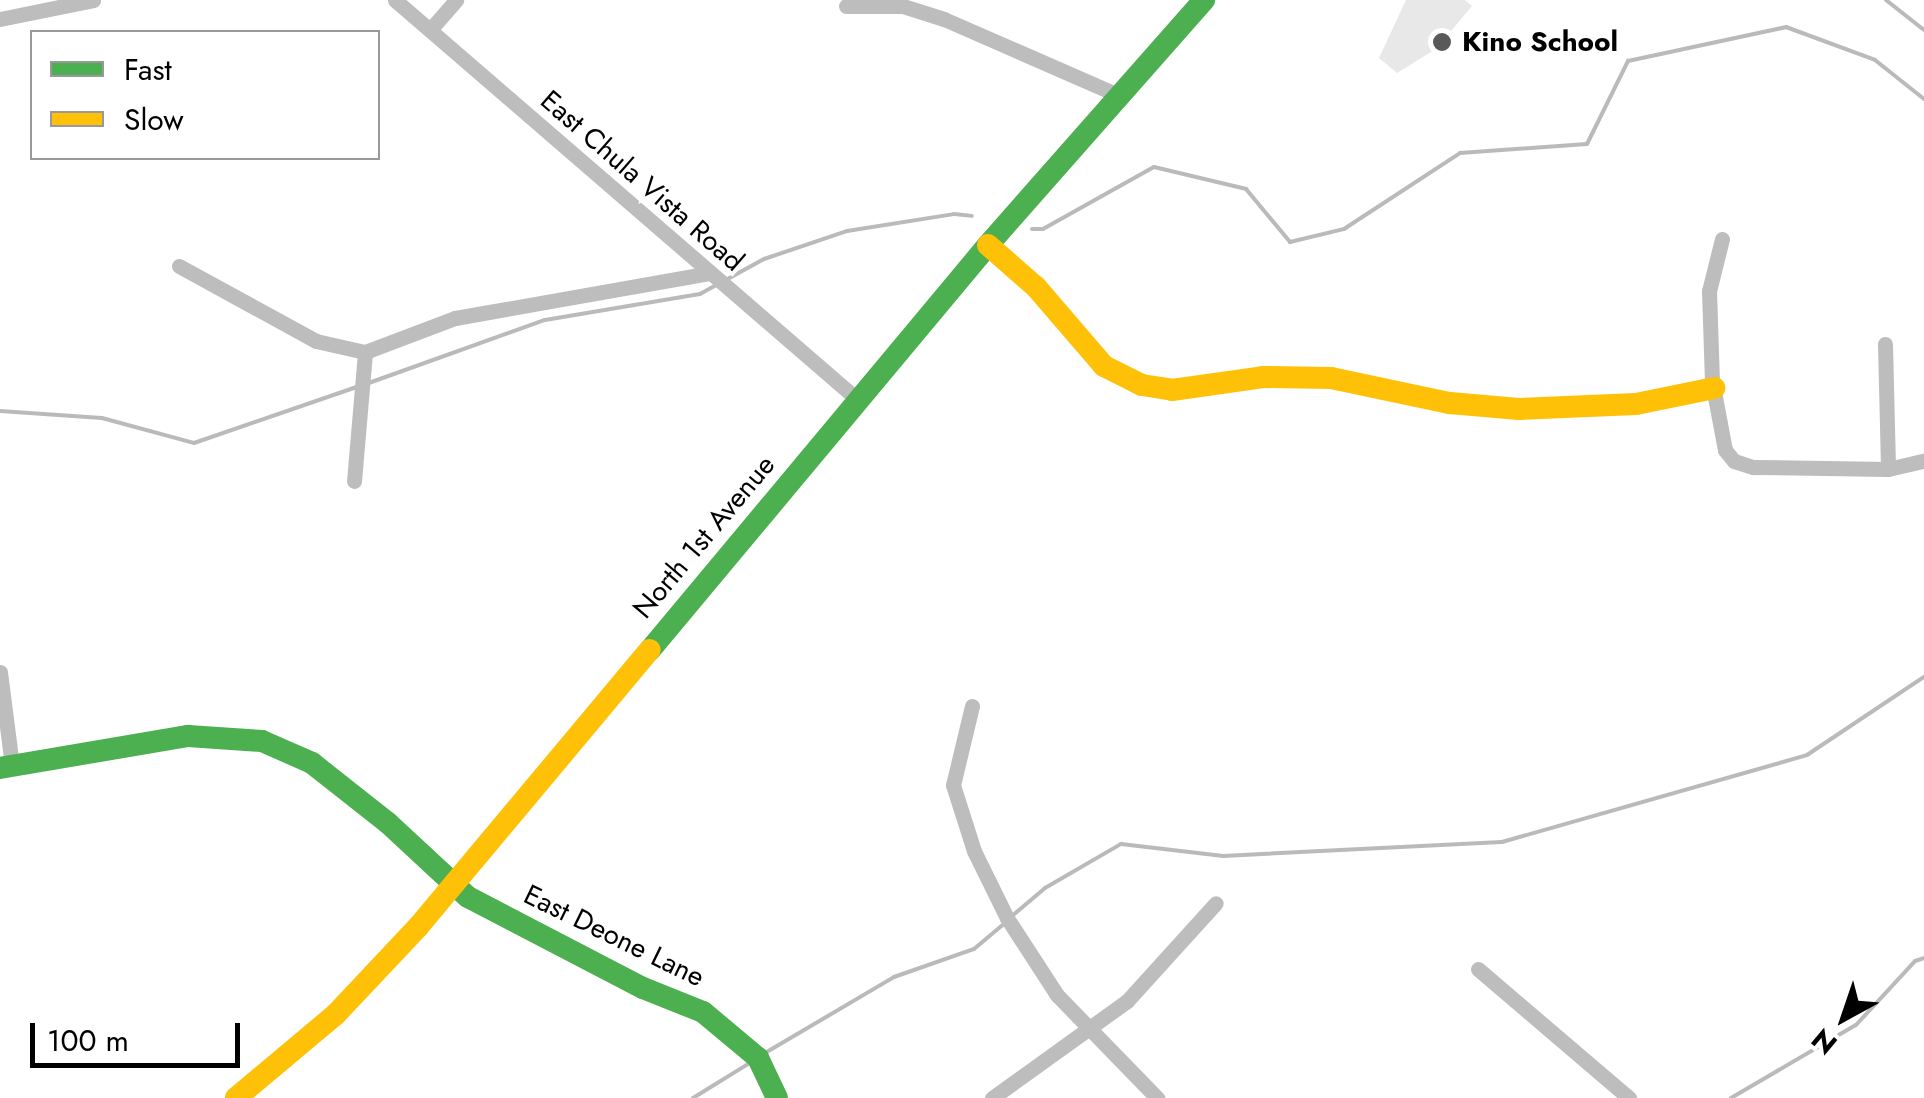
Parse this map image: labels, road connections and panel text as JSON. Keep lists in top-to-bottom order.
{
  "streets": {
    "street": ["East Chula Vista Road", "North 1st Avenue", "East Deone Lane"]
  },
  "crossings": [
    ["East Chula Vista Road", "North 1st Avenue"],
    ["North 1st Avenue", "East Deone Lane"]
  ],
  "places": ["Kino School"],
  "legend": ["Fast", "Slow"],
  "scale_bar": "100 m",
  "north": "bottom left"
}
